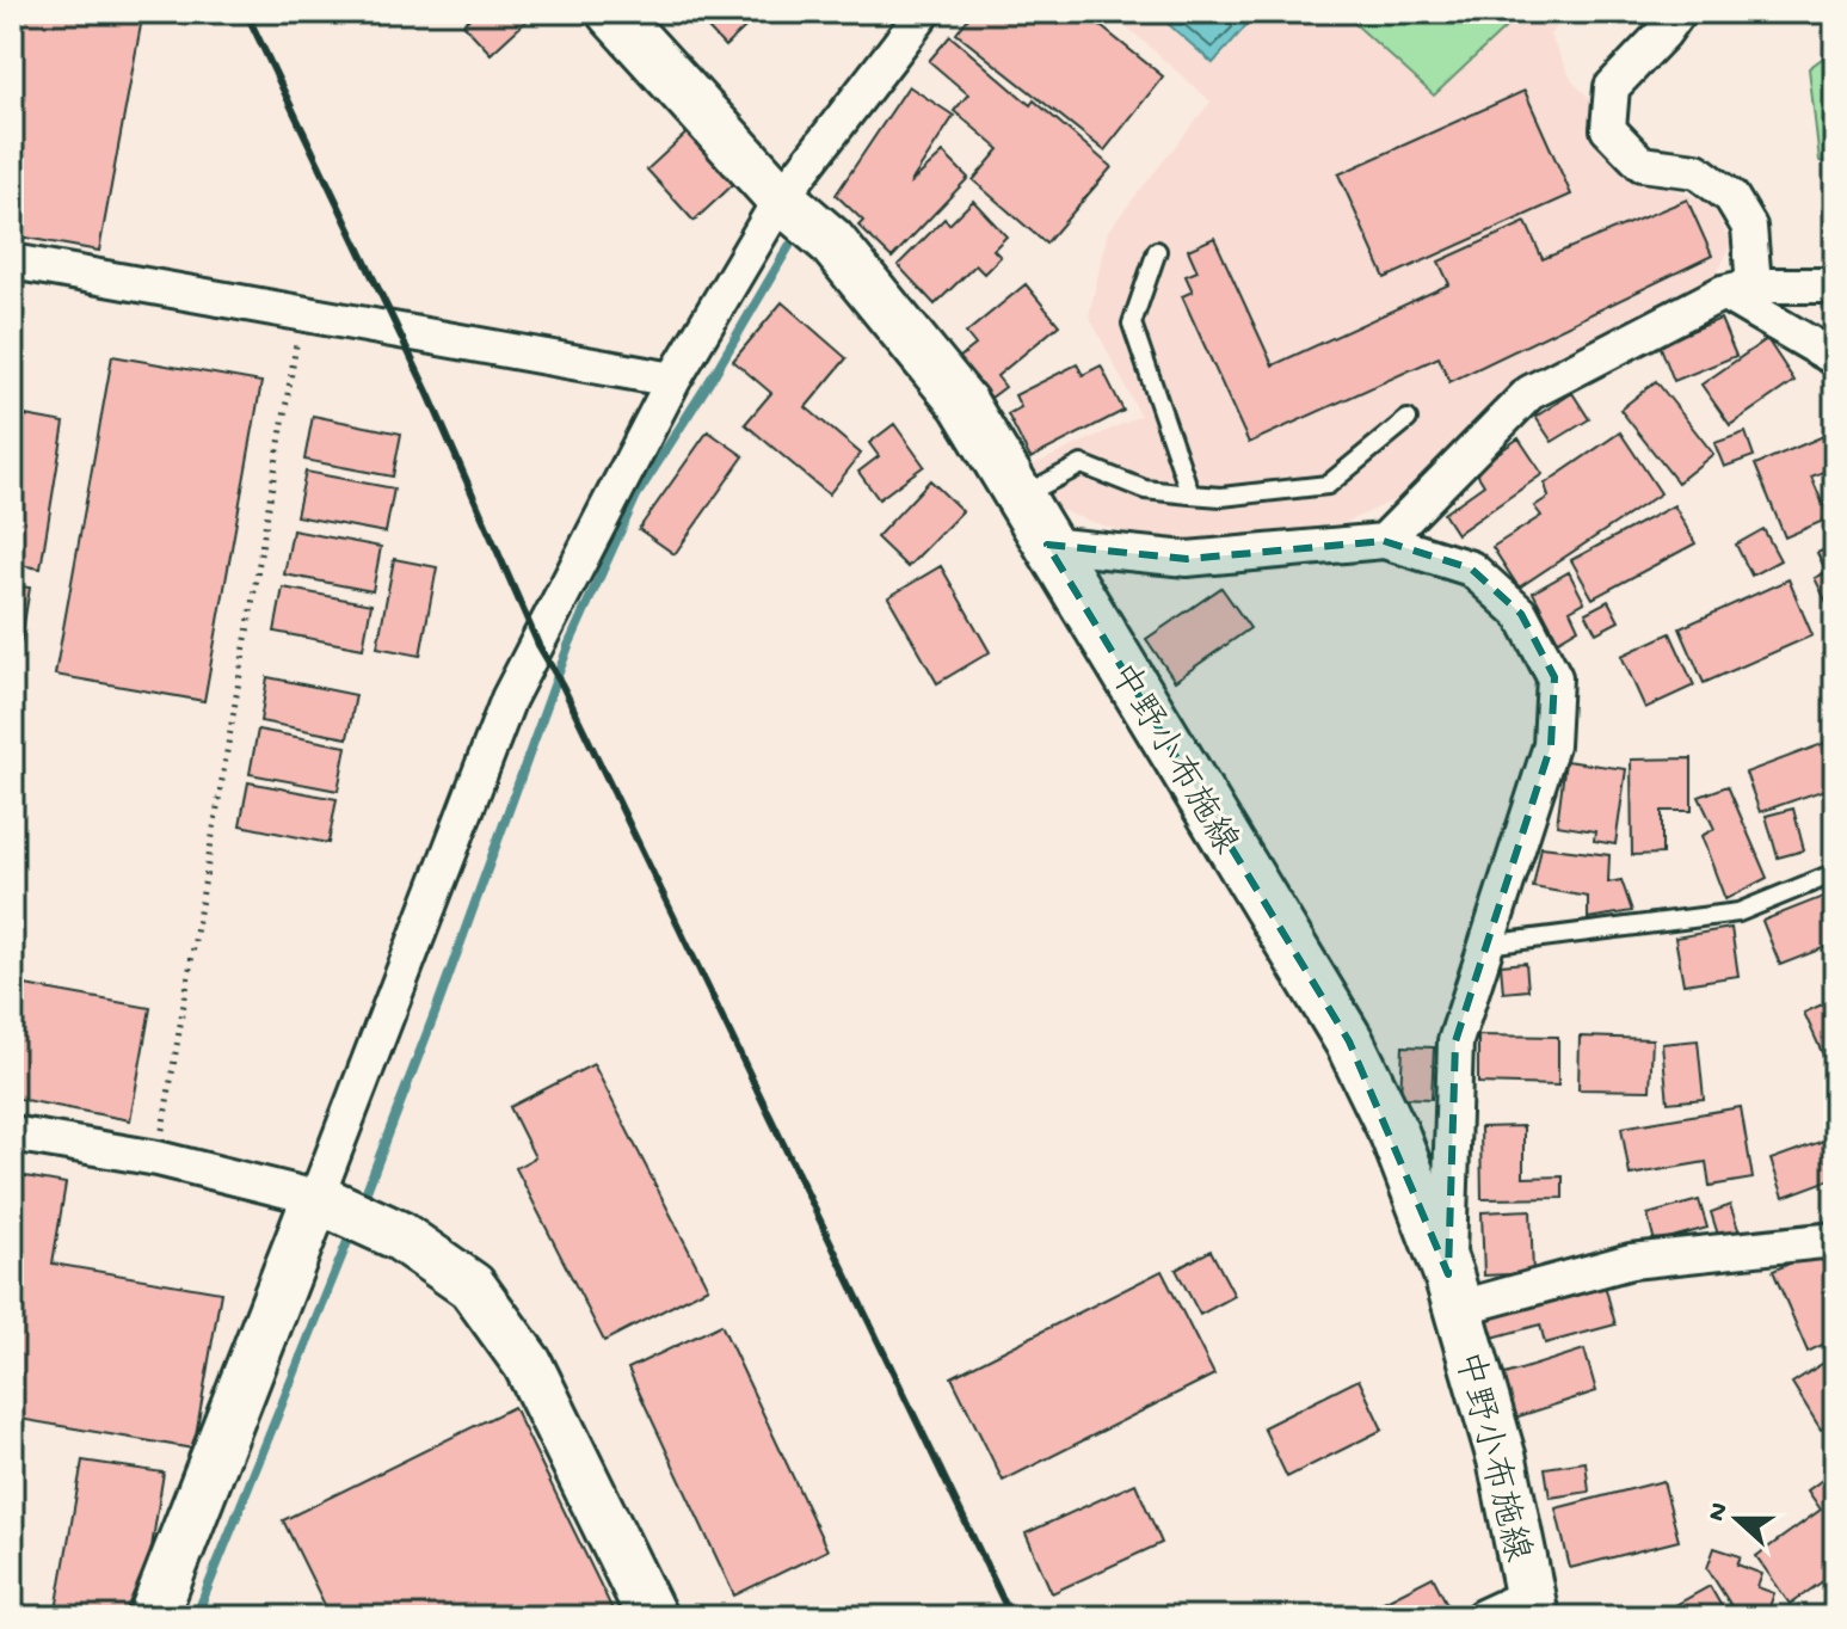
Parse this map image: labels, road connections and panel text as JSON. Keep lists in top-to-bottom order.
{
  "streets": {
    "main road": ["中野小布施線"]
  },
  "north": "left"
}
